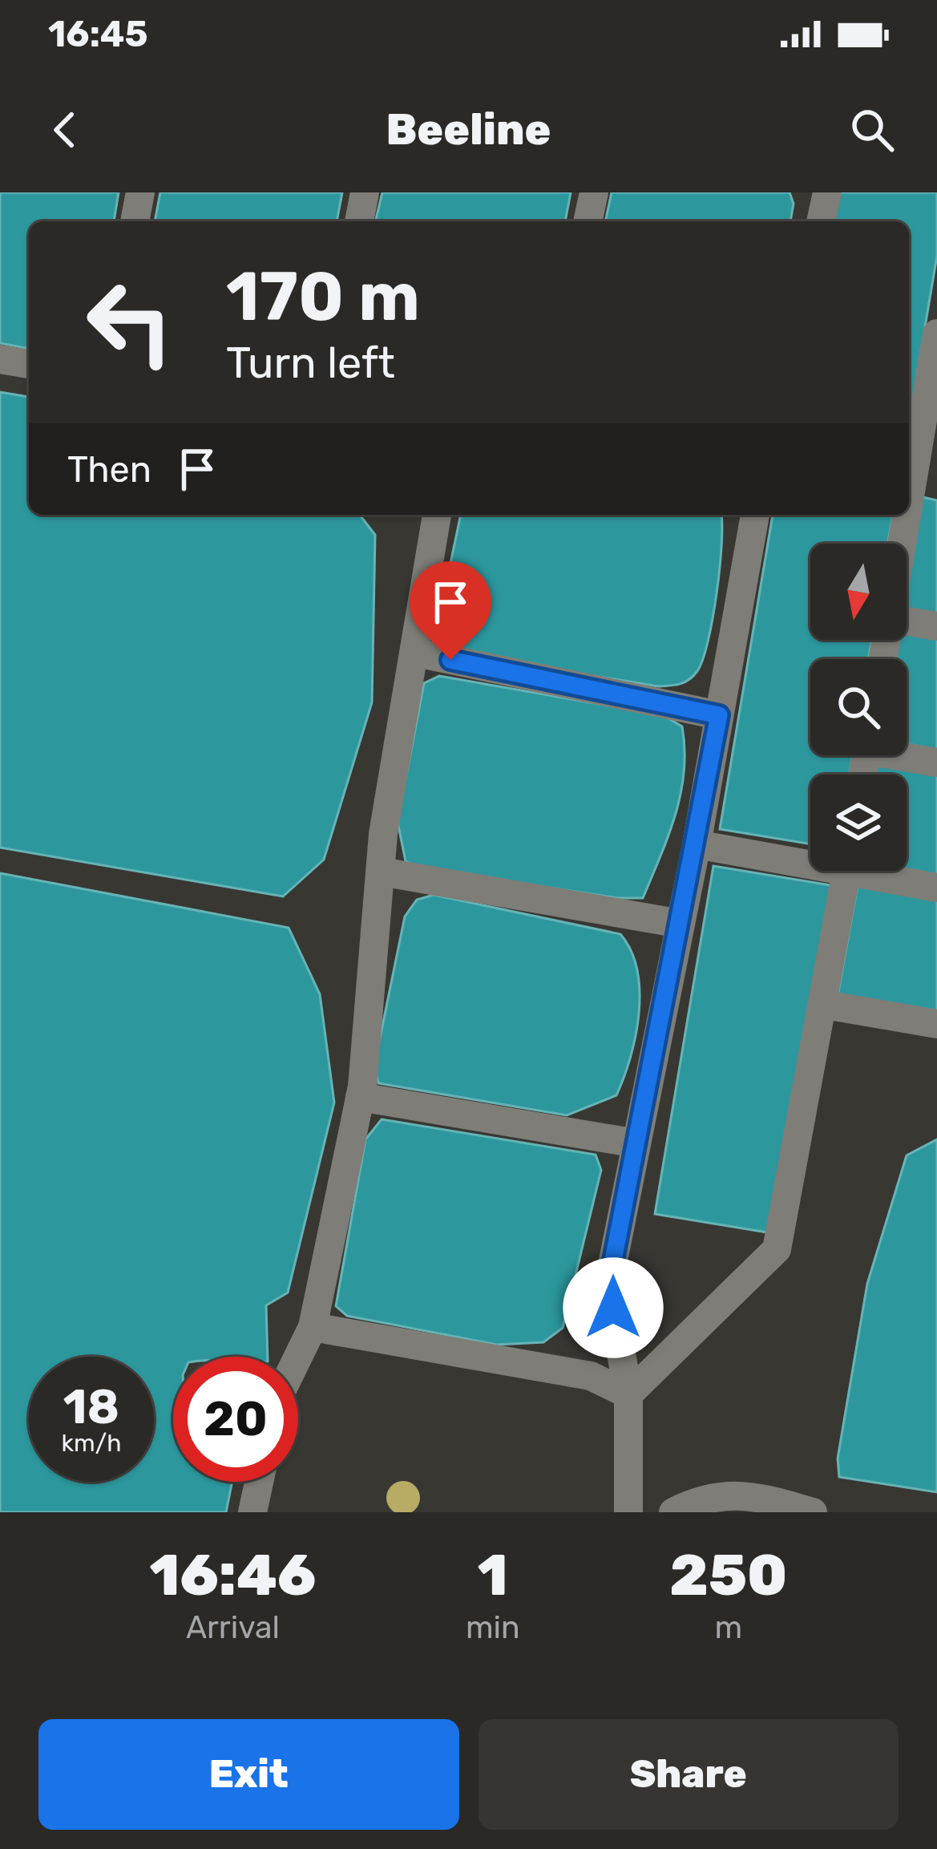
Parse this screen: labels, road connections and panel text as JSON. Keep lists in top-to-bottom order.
{
  "north": "bottom",
  "page": {
    "status": "16:45",
    "header": "Beeline",
    "turn": ["170 m", "Turn left"],
    "then": "Then",
    "speed": "18 km/h",
    "limit": "20",
    "eta": [
      "16:46",
      "Arrival",
      "1",
      "min",
      "250",
      "m"
    ],
    "buttons": ["Exit", "Share"]
  }
}
